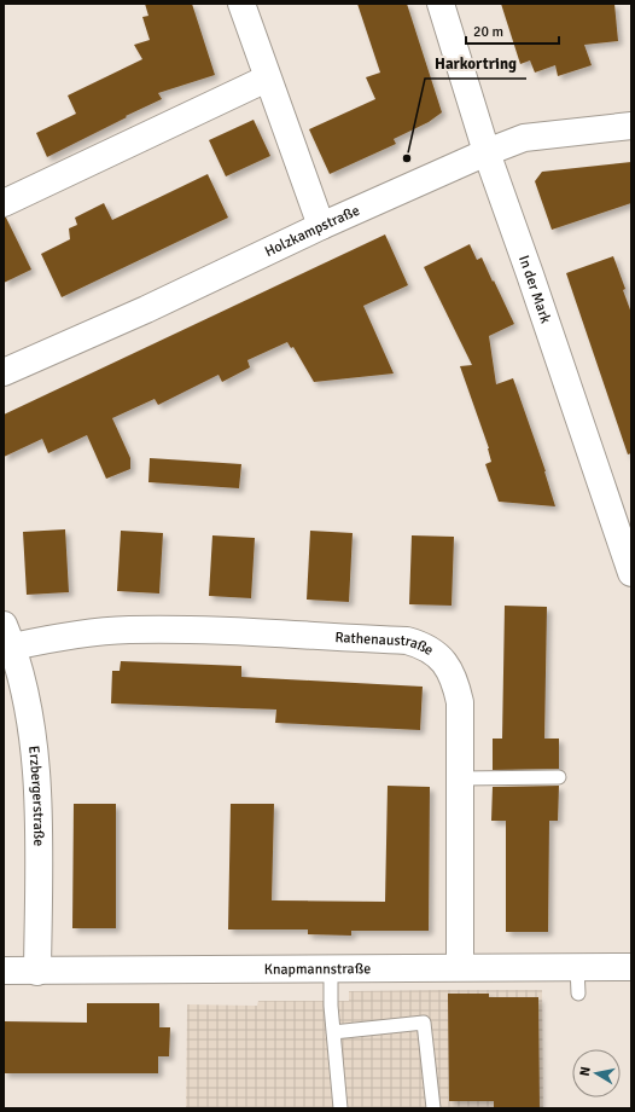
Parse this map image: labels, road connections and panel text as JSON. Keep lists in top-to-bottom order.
{
  "streets": {
    "street": [
      "Holzkampstraße",
      "In der Mark",
      "Rathenaustraße",
      "Erzbergerstraße",
      "Knapmannstraße"
    ]
  },
  "crossings": [
    ["Holzkampstraße", "In der Mark"],
    ["Rathenaustraße", "Erzbergerstraße"],
    ["Rathenaustraße", "Knapmannstraße"],
    ["Erzbergerstraße", "Knapmannstraße"]
  ],
  "places": ["Harkortring"],
  "scale_bar": "20 m",
  "north": "left"
}
